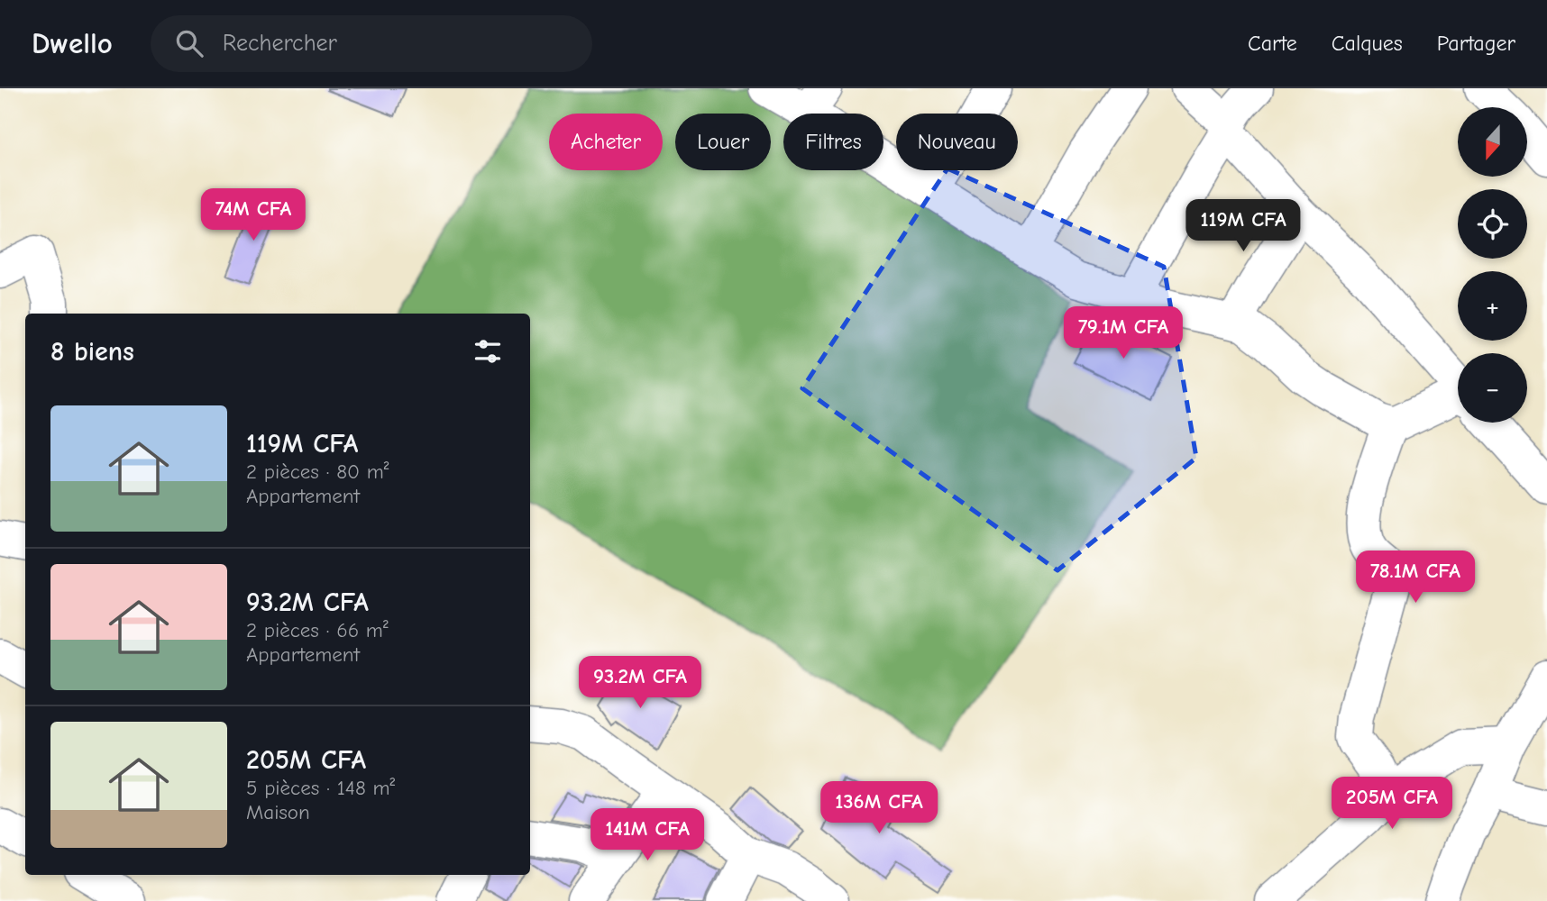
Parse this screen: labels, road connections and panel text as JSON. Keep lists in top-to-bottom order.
{
  "north": "bottom",
  "page": {
    "header": "Dwello",
    "search": "Rechercher",
    "nav": ["Carte", "Calques", "Partager"],
    "map_buttons": ["+", "−"],
    "chip": [
      "Acheter",
      "Louer",
      "Filtres",
      "Nouveau"
    ],
    "price": [
      "74M CFA",
      "119M CFA",
      "79.1M CFA",
      "78.1M CFA",
      "93.2M CFA",
      "205M CFA",
      "136M CFA",
      "141M CFA"
    ],
    "heading": "8 biens",
    "list": [
      {
        "name": "119M CFA",
        "note": "2 pièces · 80 m² · Appartement"
      },
      {
        "name": "93.2M CFA",
        "note": "2 pièces · 66 m² · Appartement"
      },
      {
        "name": "205M CFA",
        "note": "5 pièces · 148 m² · Maison"
      }
    ]
  }
}
